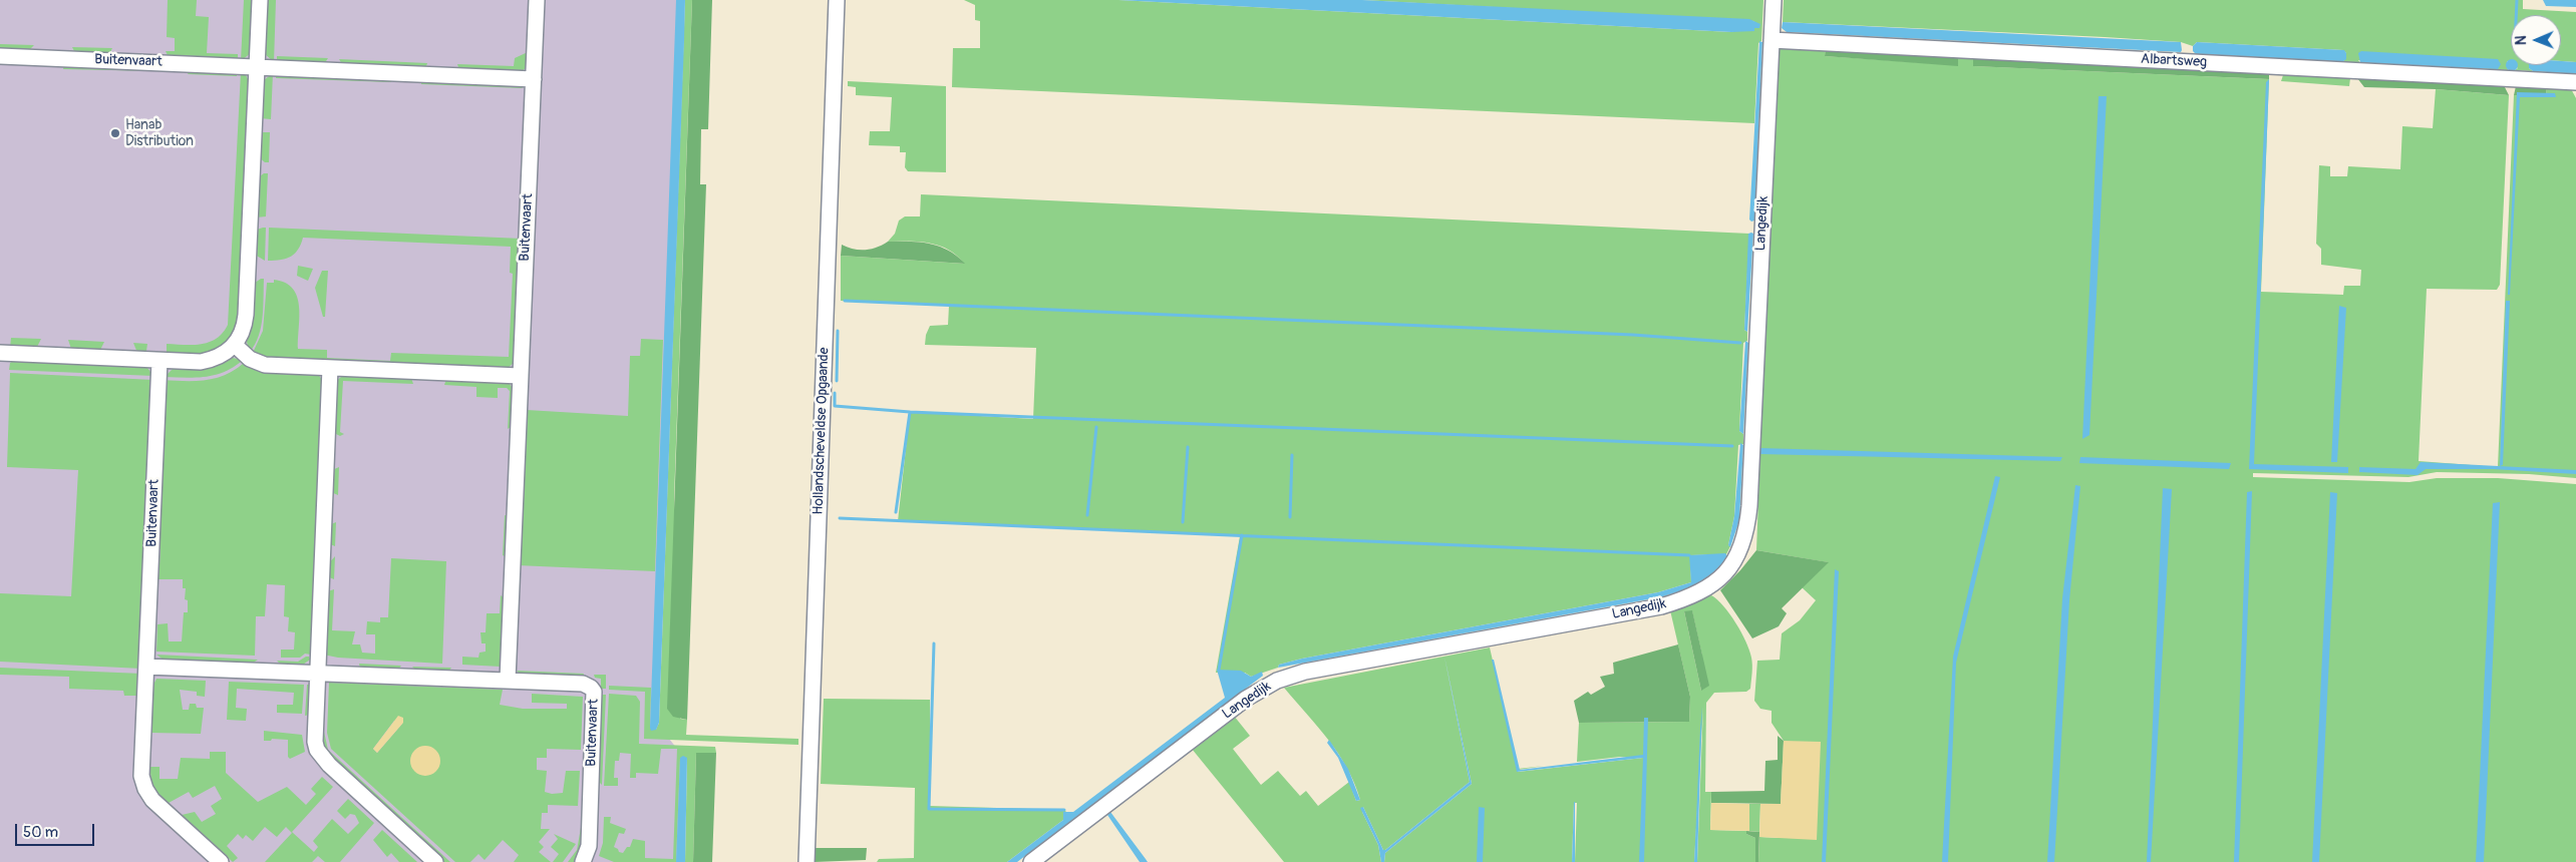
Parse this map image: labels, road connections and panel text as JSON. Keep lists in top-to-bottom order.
{
  "streets": {
    "street": [
      "Buitenvaart",
      "Albartsweg",
      "Langedijk",
      "Hollandscheveldse Opgaande"
    ]
  },
  "crossings": [
    ["Albartsweg", "Langedijk"]
  ],
  "places": ["Hanab Distribution"],
  "scale_bar": "50 m",
  "north": "left"
}
